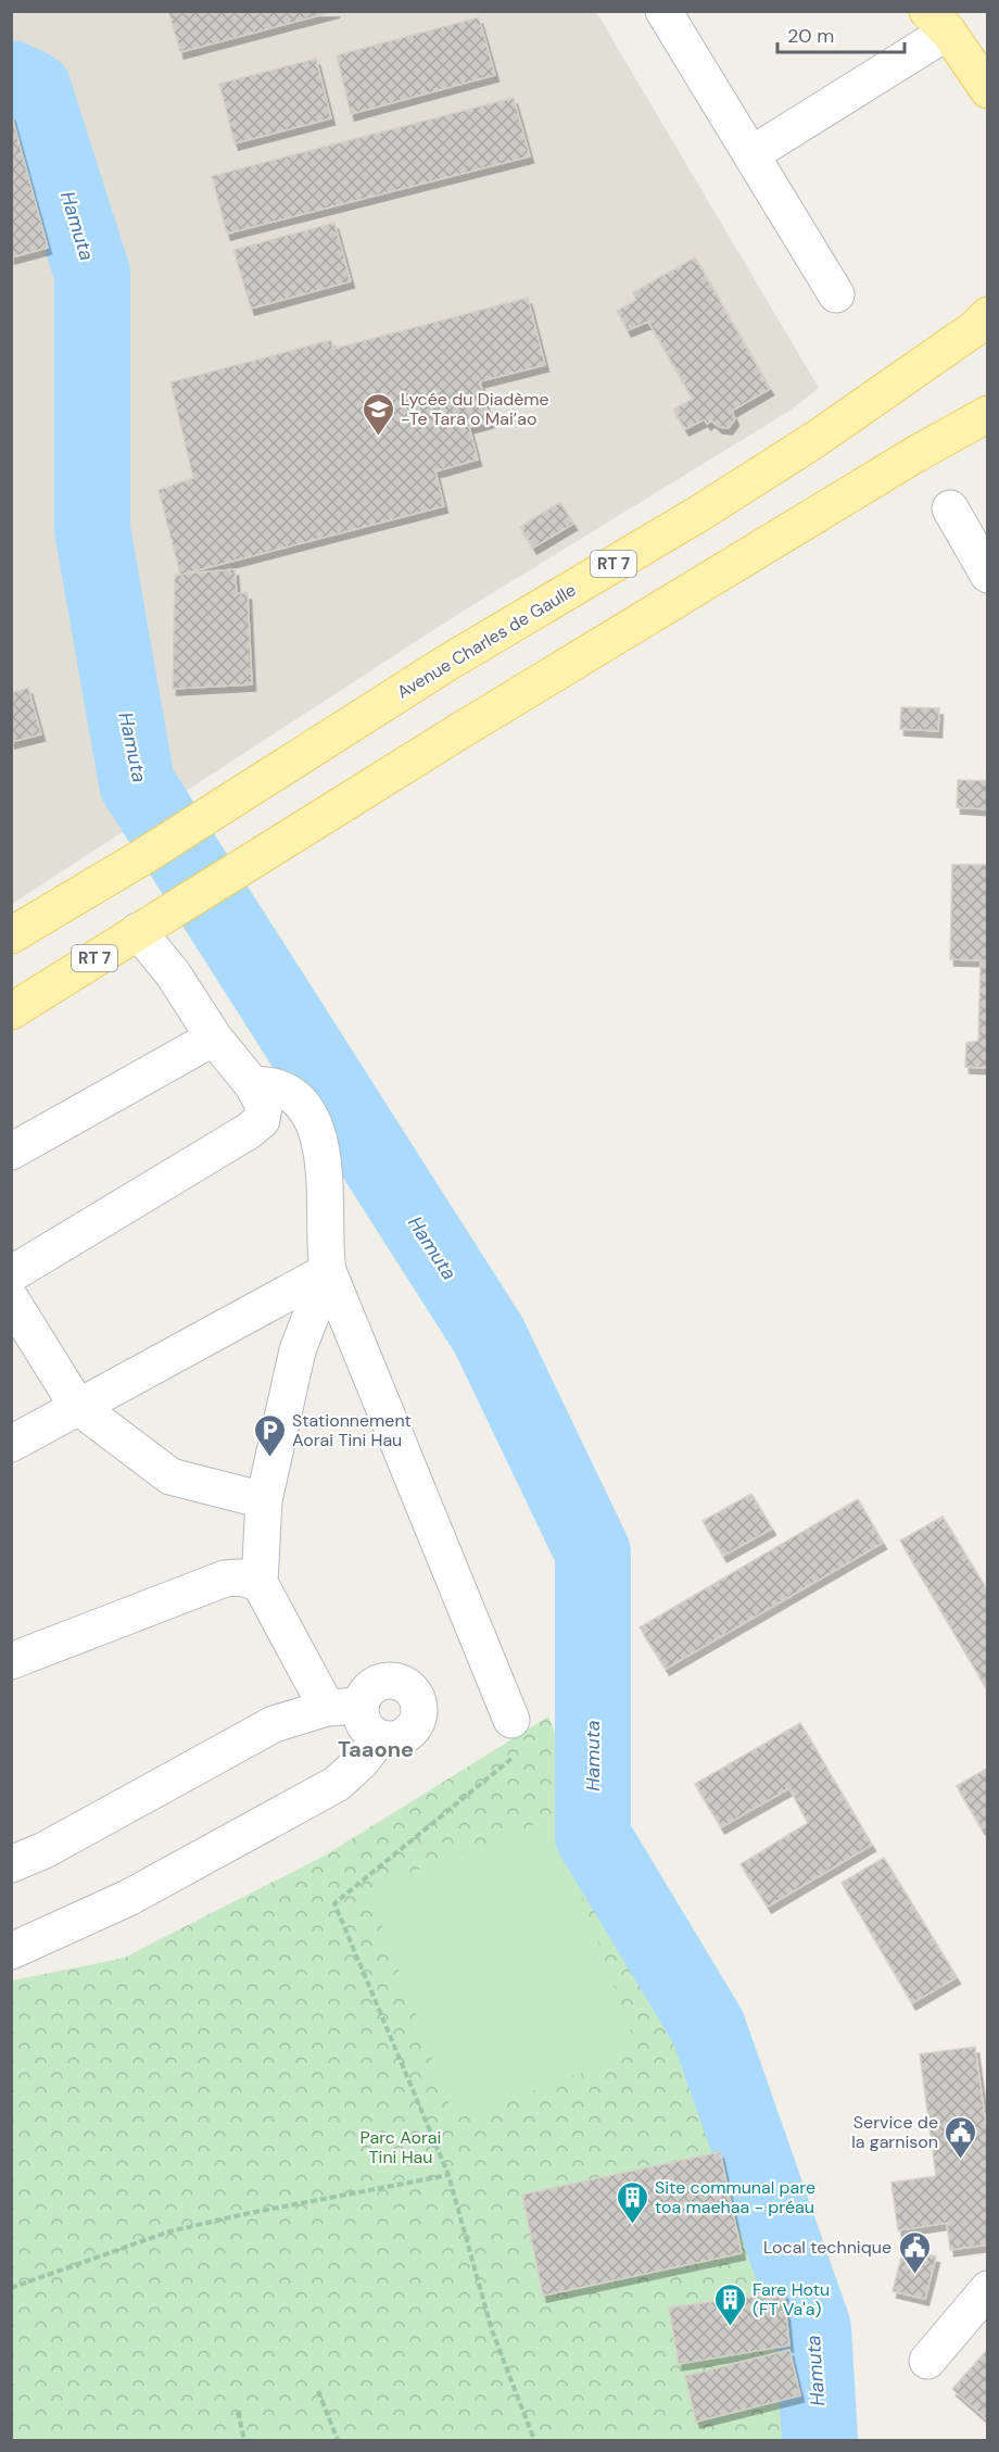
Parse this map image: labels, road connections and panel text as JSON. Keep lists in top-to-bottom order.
{
  "streets": {
    "main road": ["RT 7", "Avenue Charles de Gaulle"]
  },
  "districts": ["Taaone"],
  "water": ["Hamuta"],
  "parks": ["Parc Aorai Tini Hau"],
  "places": {
    "school or university": ["Lycée du Diadème -Te Tara o Mai’ao"],
    "parking": ["Stationnement Aorai Tini Hau"],
    "public building": ["Service de la garnison", "Local technique"],
    "building": ["Site communal pare toa maehaa - préau", "Fare Hotu (FT Va'a)"]
  },
  "scale_bar": "20 m"
}
